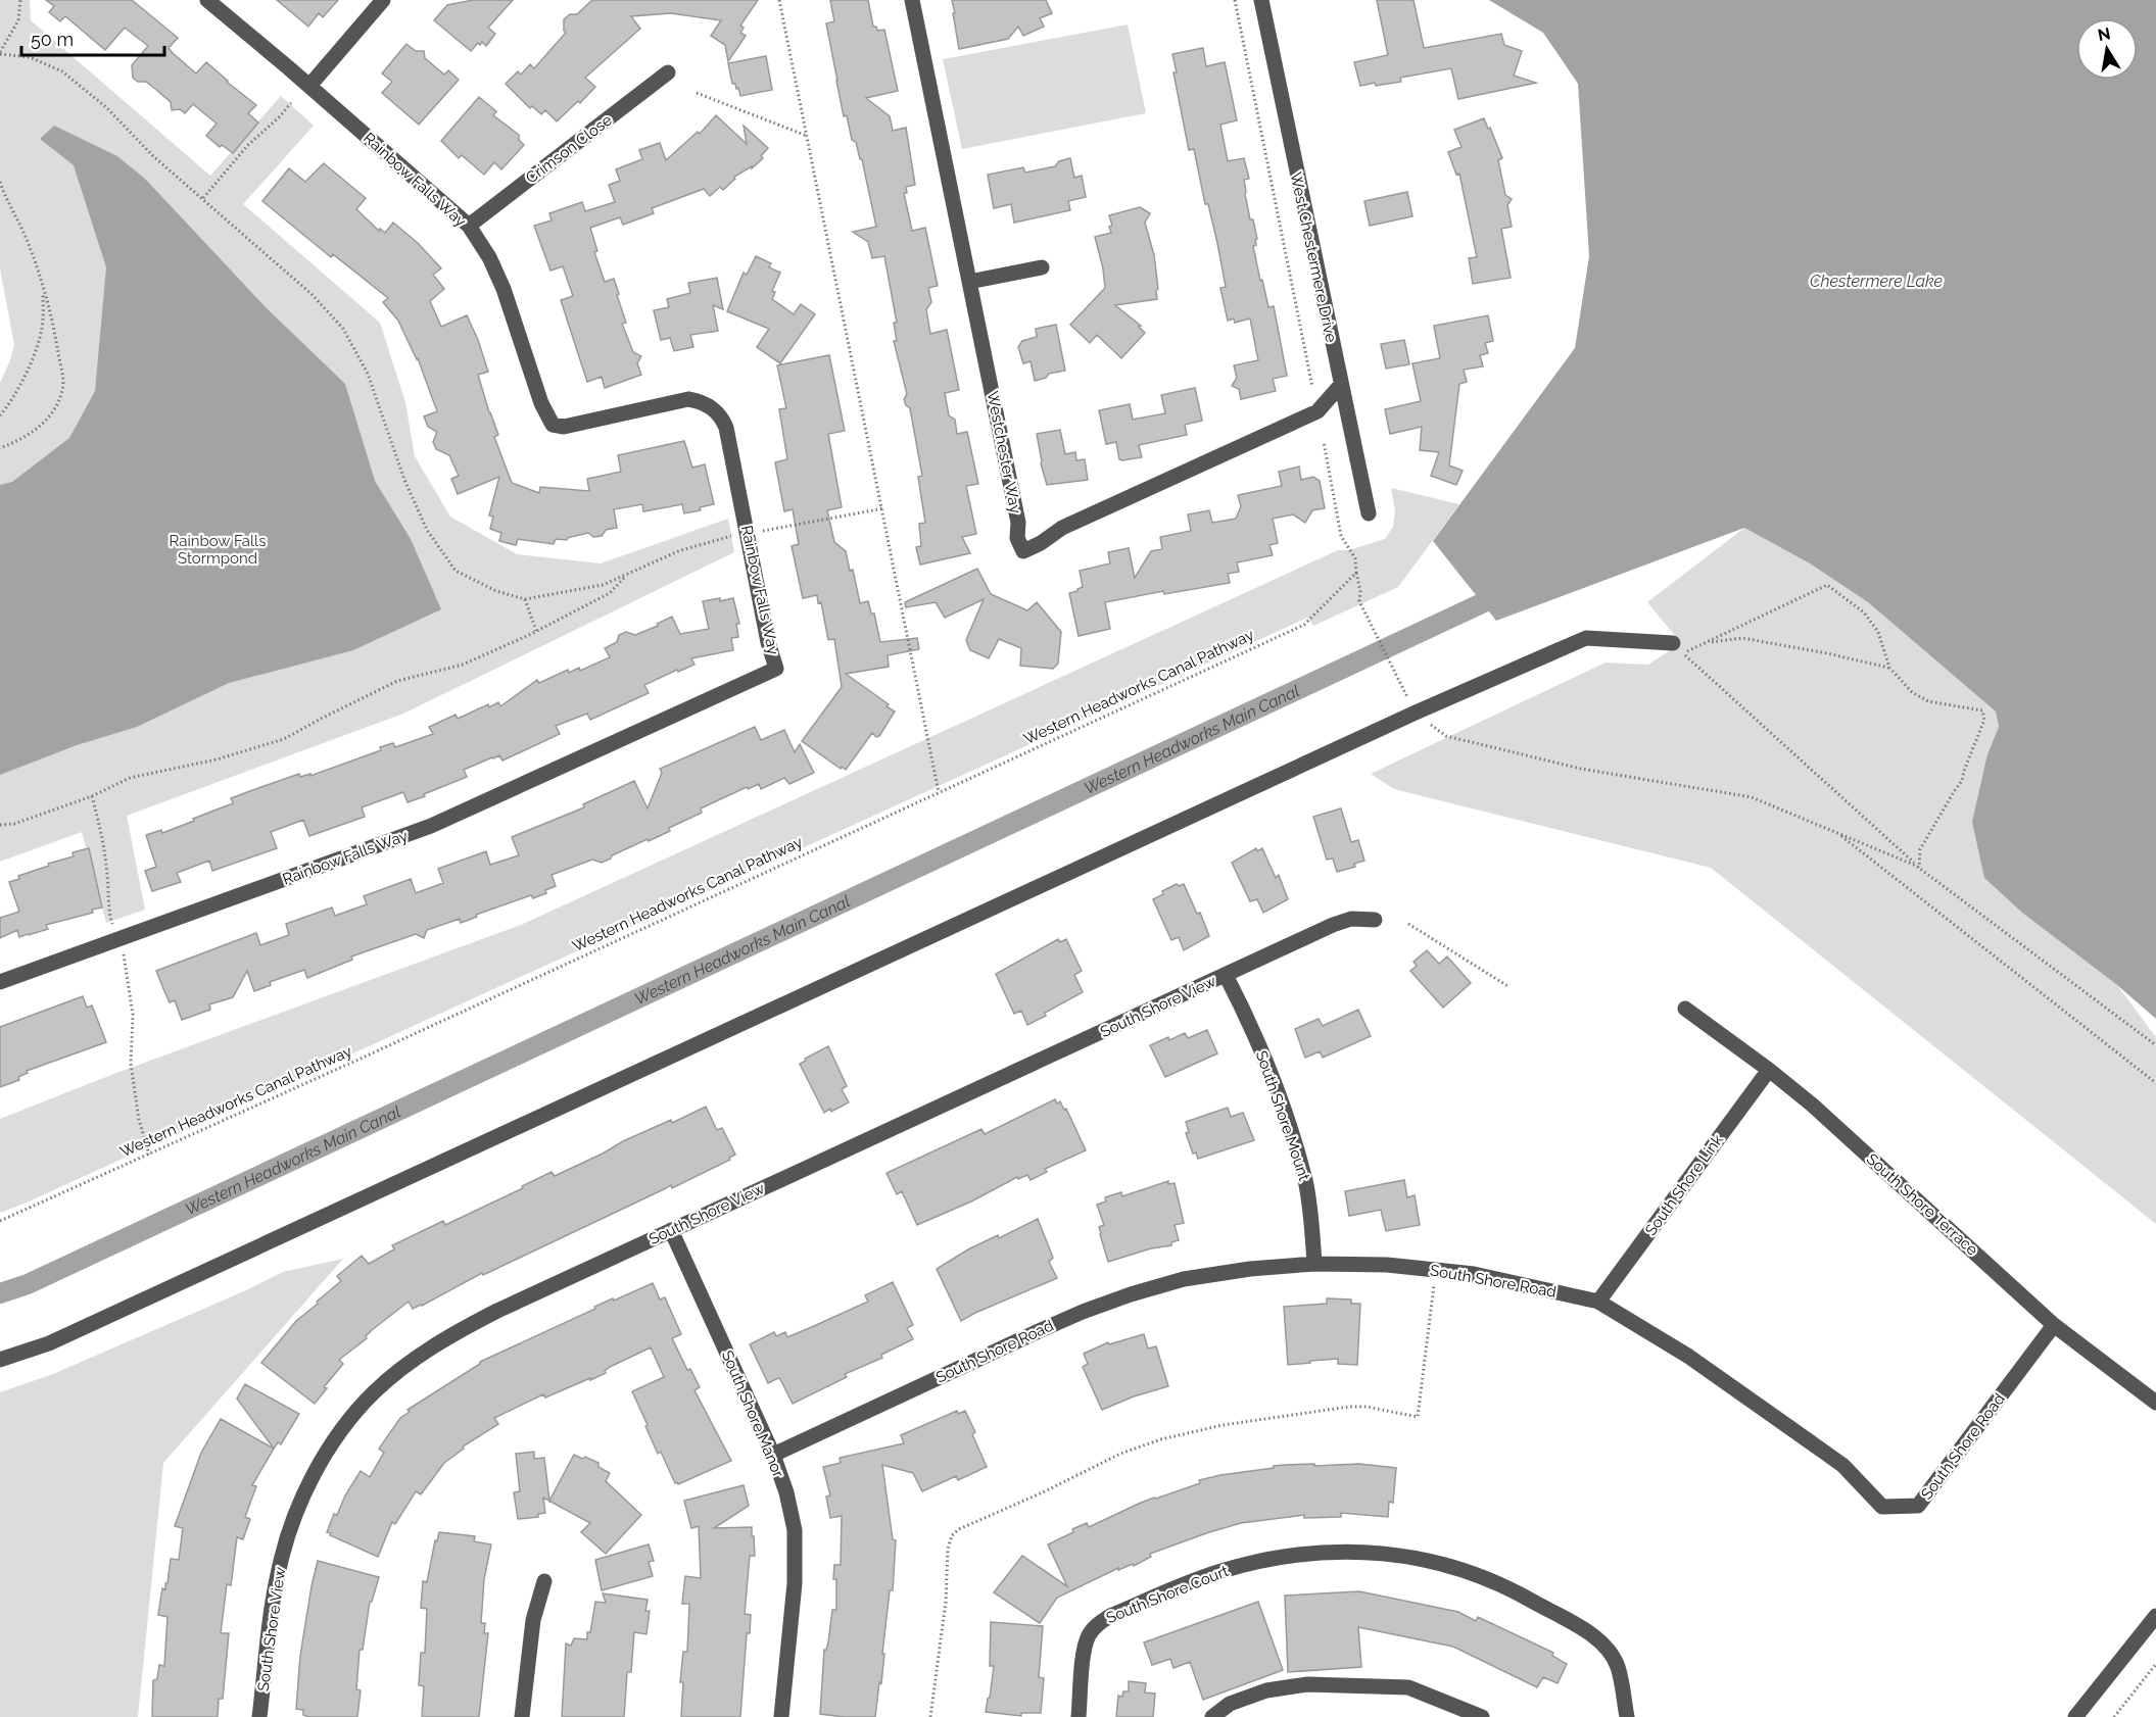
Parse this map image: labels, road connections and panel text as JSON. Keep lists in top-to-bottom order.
{
  "streets": {
    "street": [
      "Crimson Close",
      "Rainbow Falls Way",
      "West Chestermere Drive",
      "Westchester Way",
      "South Shore View",
      "South Shore Mount",
      "South Shore Link",
      "South Shore Terrace",
      "South Shore Road",
      "South Shore Manor",
      "South Shore Court"
    ],
    "path": ["Western Headworks Canal Pathway"]
  },
  "crossings": [
    ["Crimson Close", "Rainbow Falls Way"],
    ["West Chestermere Drive", "Westchester Way"],
    ["South Shore View", "South Shore Mount"],
    ["South Shore View", "South Shore Manor"],
    ["South Shore Mount", "South Shore Road"],
    ["South Shore Link", "South Shore Terrace"],
    ["South Shore Link", "South Shore Road"],
    ["South Shore Terrace", "South Shore Road"],
    ["South Shore Road", "South Shore Manor"]
  ],
  "water": ["Chestermere Lake", "Western Headworks Main Canal"],
  "parks": ["Rainbow Falls Stormpond"],
  "scale_bar": "50 m",
  "north": "top"
}
